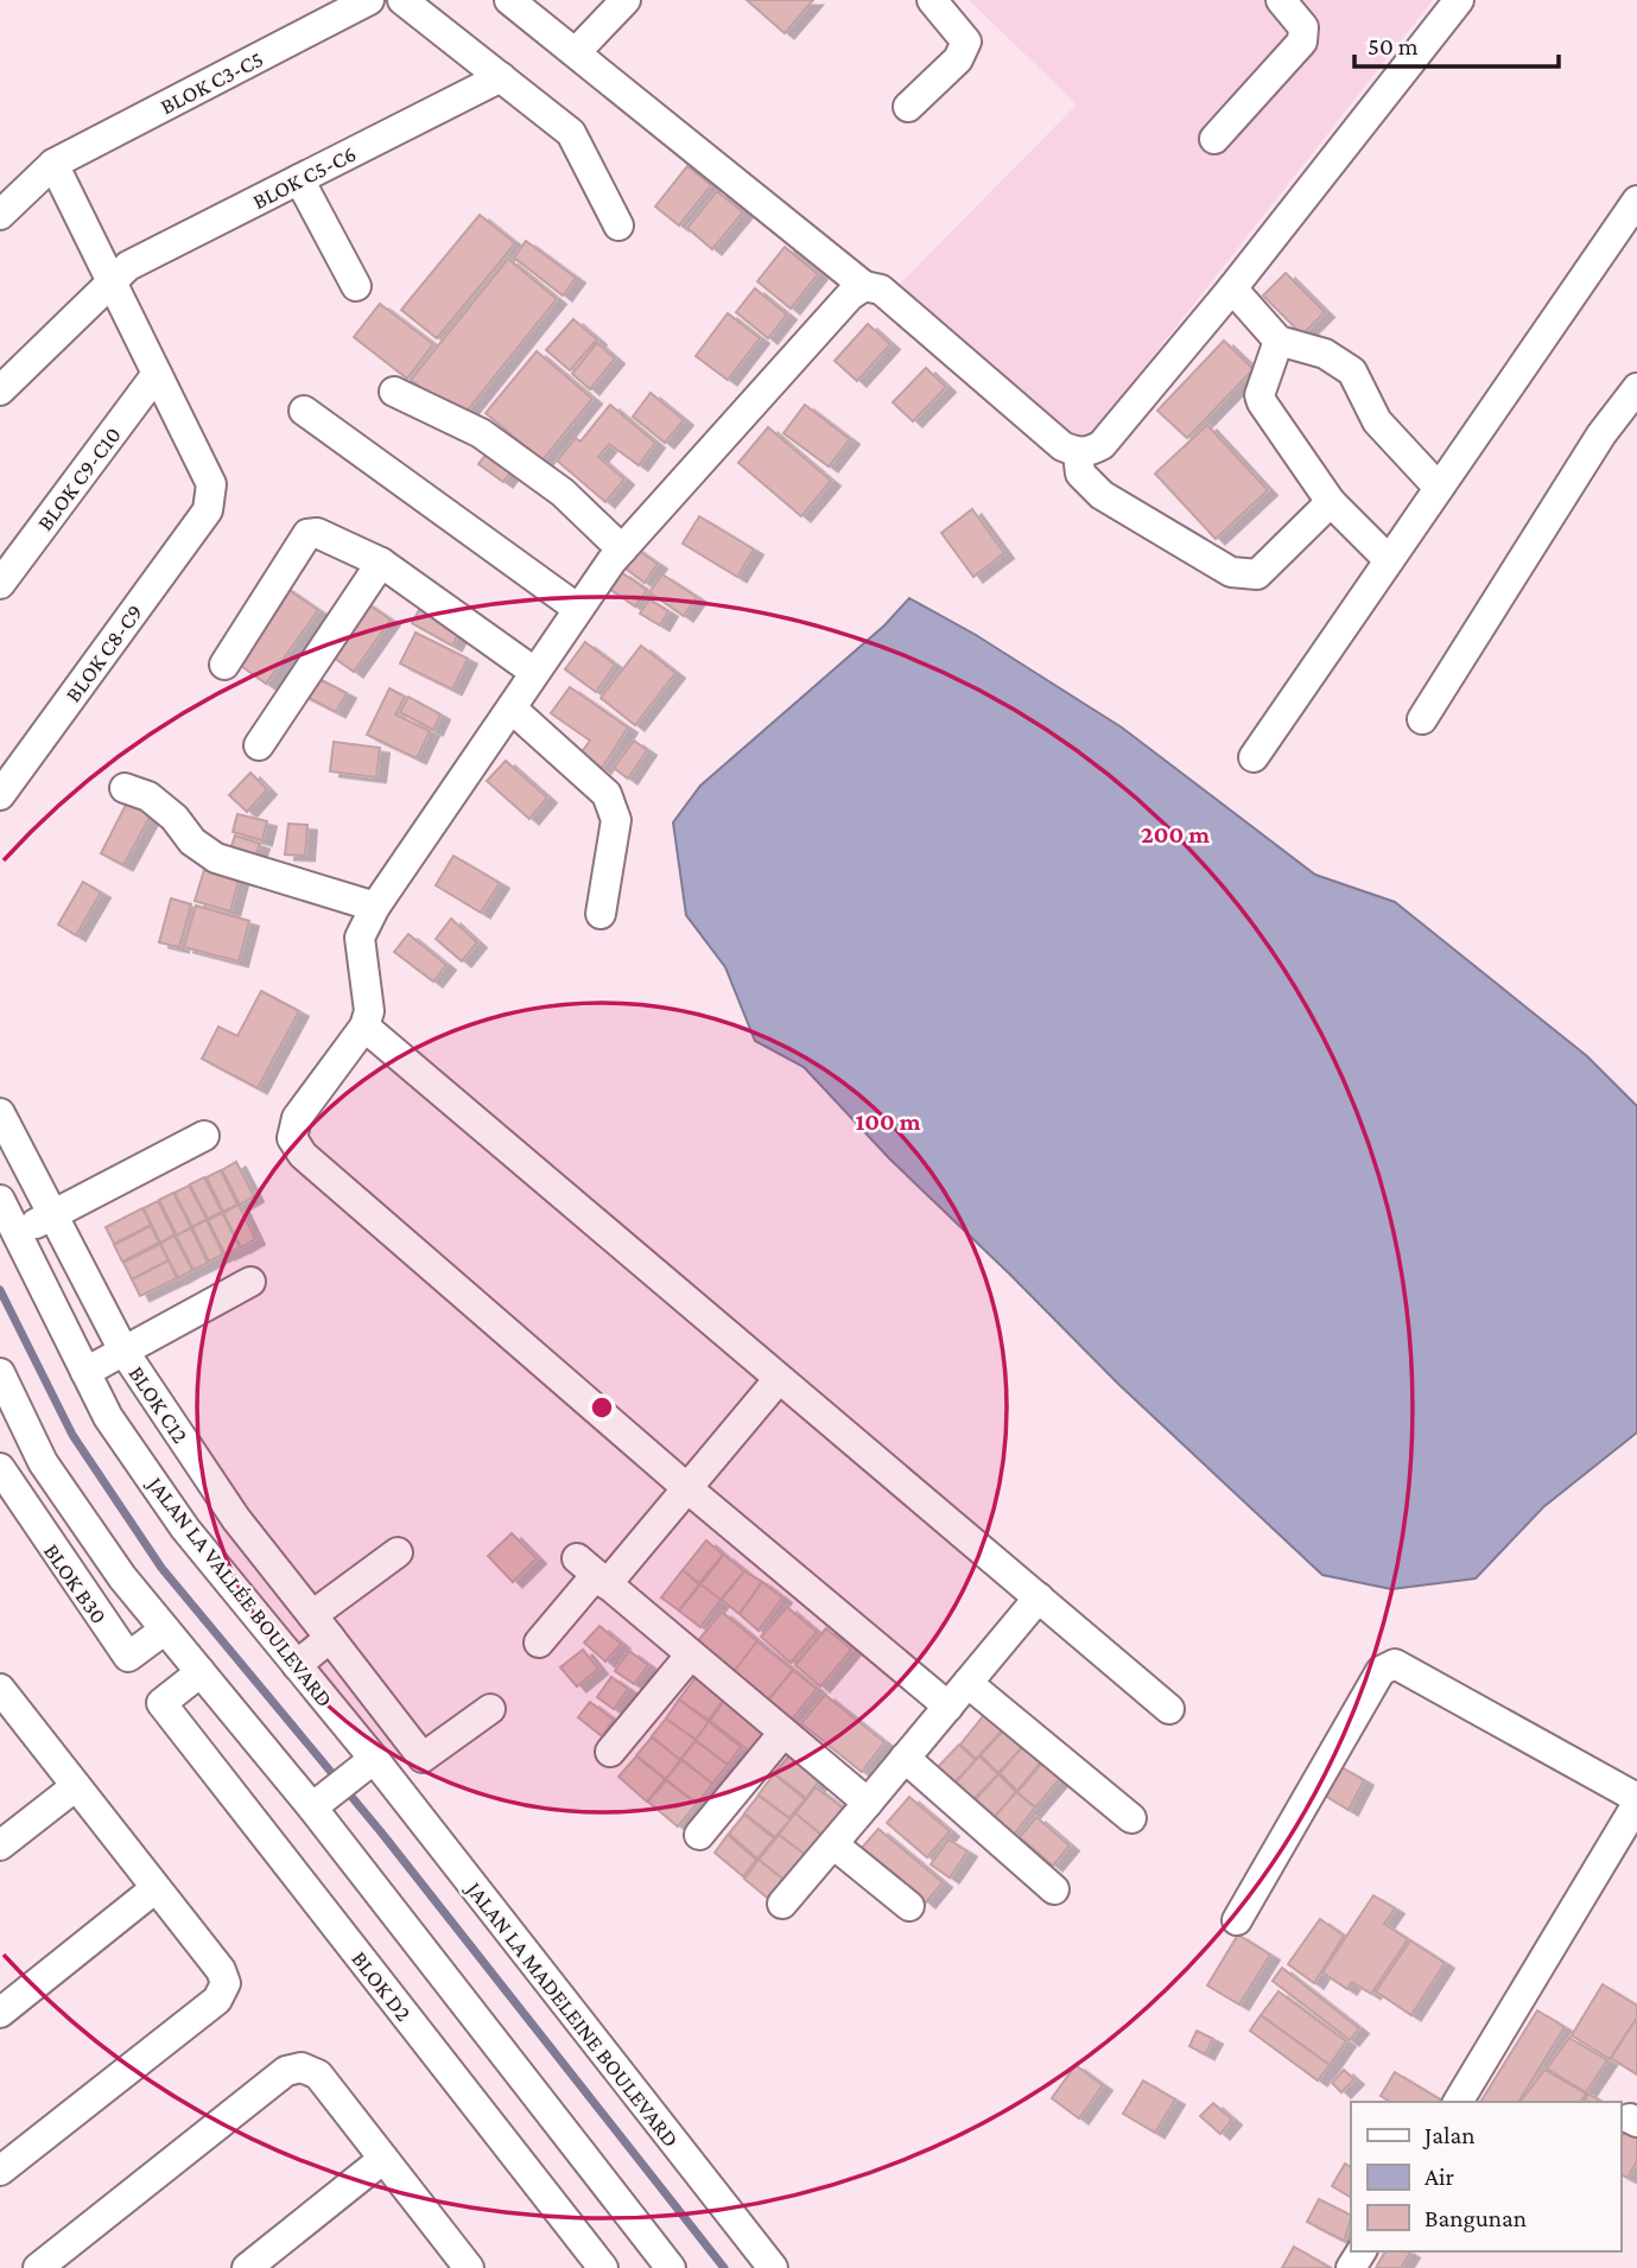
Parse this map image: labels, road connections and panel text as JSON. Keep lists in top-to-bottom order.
{
  "streets": {
    "street": [
      "BLOK C3-C5",
      "BLOK C5-C6",
      "BLOK C9-C10",
      "BLOK C8-C9",
      "BLOK C12",
      "BLOK B30",
      "JALAN LA VALLÉE BOULEVARD",
      "BLOK D2",
      "JALAN LA MADELEINE BOULEVARD"
    ]
  },
  "crossings": [
    ["BLOK C9-C10", "BLOK C8-C9"],
    ["JALAN LA VALLÉE BOULEVARD", "JALAN LA MADELEINE BOULEVARD"]
  ],
  "legend": ["Jalan", "Air", "Bangunan"],
  "scale_bar": "50 m",
  "rings": ["200 m", "100 m"]
}
